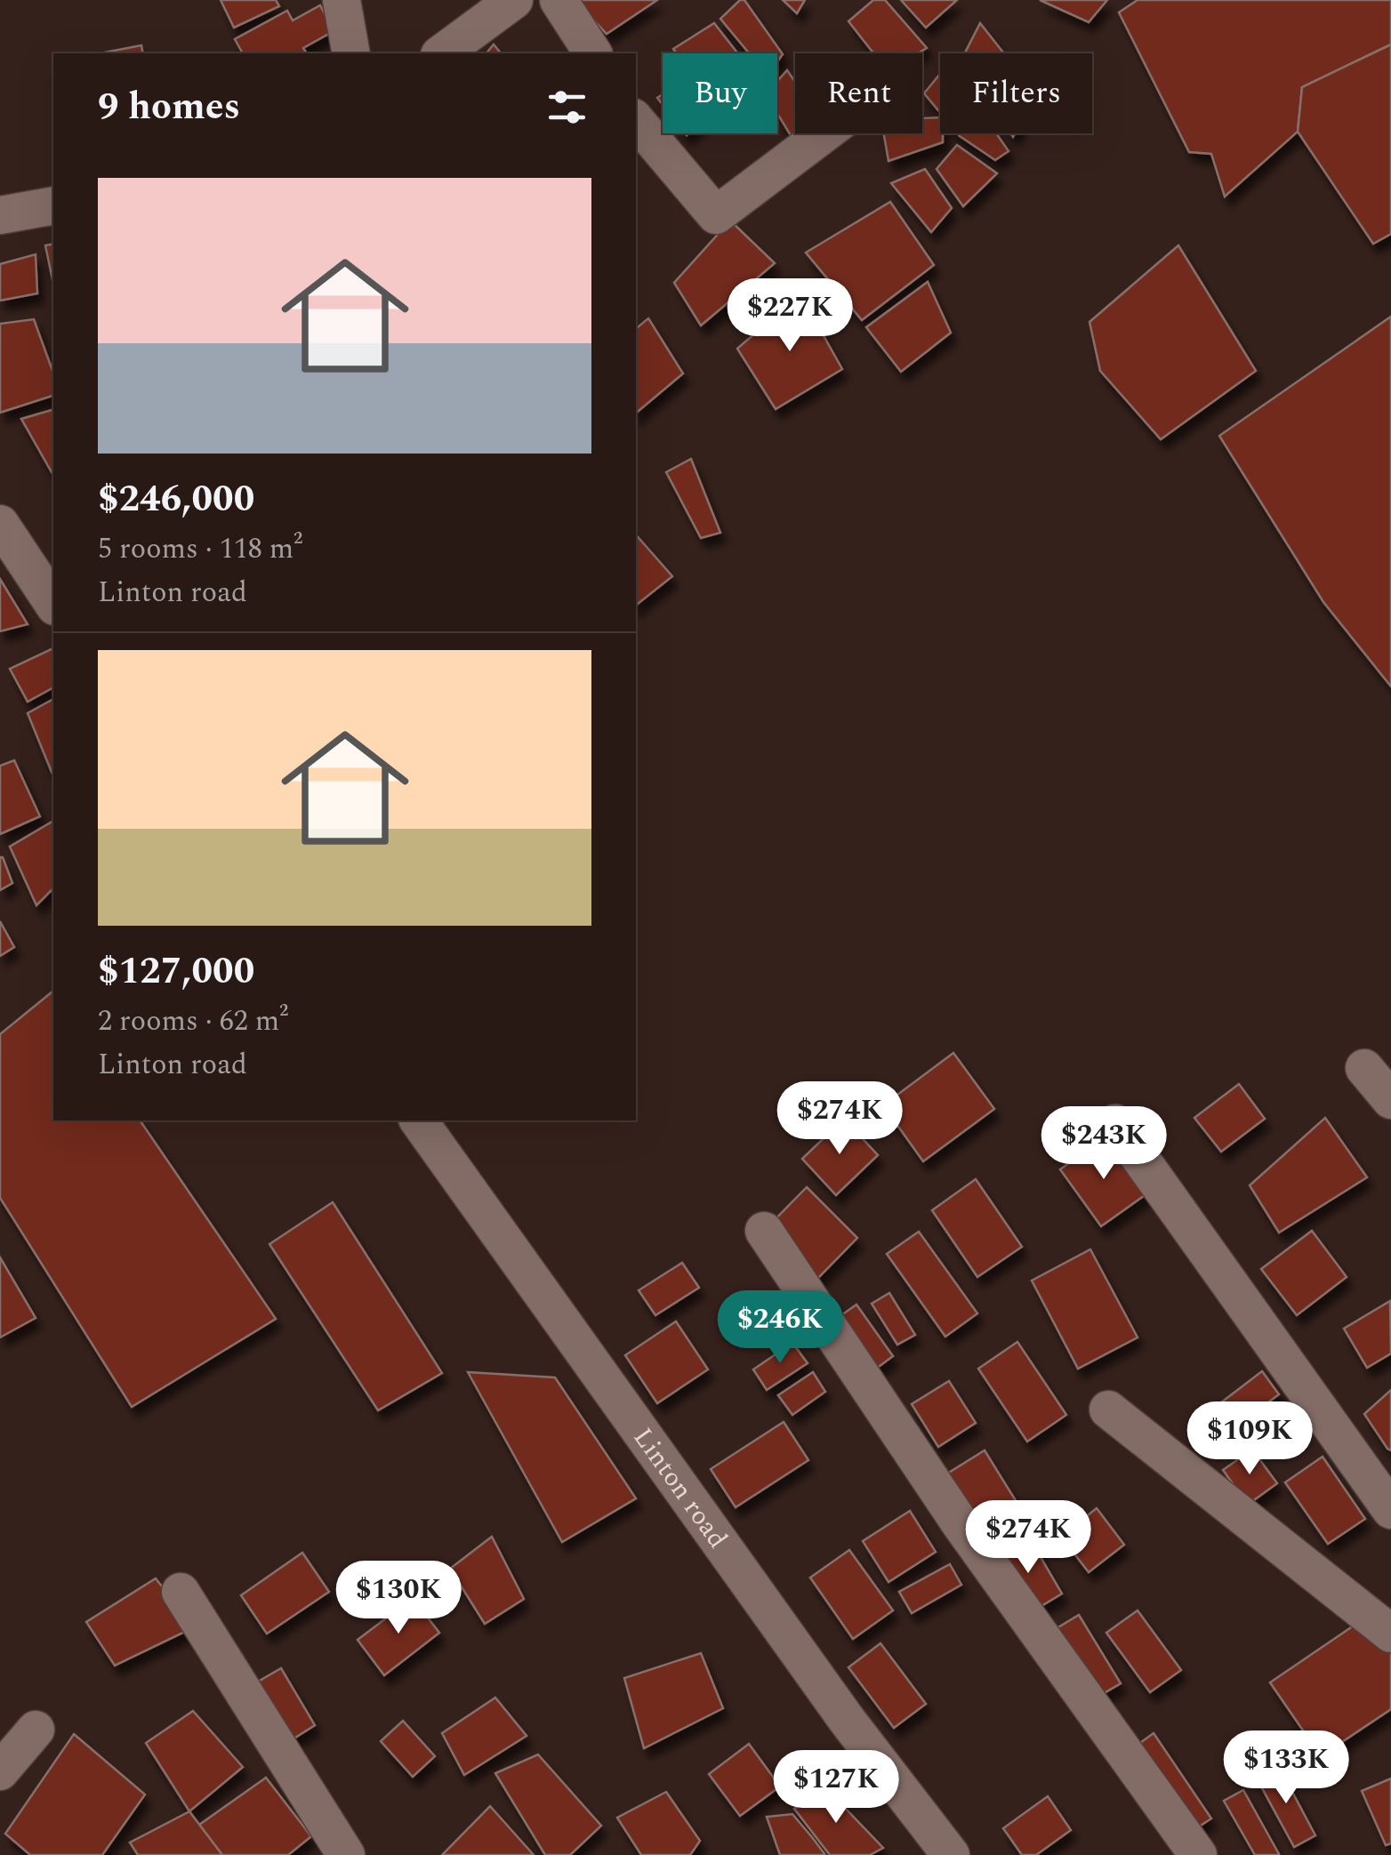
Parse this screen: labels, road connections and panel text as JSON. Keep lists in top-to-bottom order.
{
  "streets": {
    "street": ["Linton road"]
  },
  "page": {
    "chip": ["Buy", "Rent", "Filters"],
    "heading": "9 homes",
    "list": [
      {
        "name": "$246,000",
        "note": "5 rooms · 118 m² · Linton road"
      },
      {
        "name": "$127,000",
        "note": "2 rooms · 62 m² · Linton road"
      }
    ],
    "price": [
      "$227K",
      "$274K",
      "$243K",
      "$246K",
      "$109K",
      "$274K",
      "$130K",
      "$133K",
      "$127K"
    ]
  }
}
